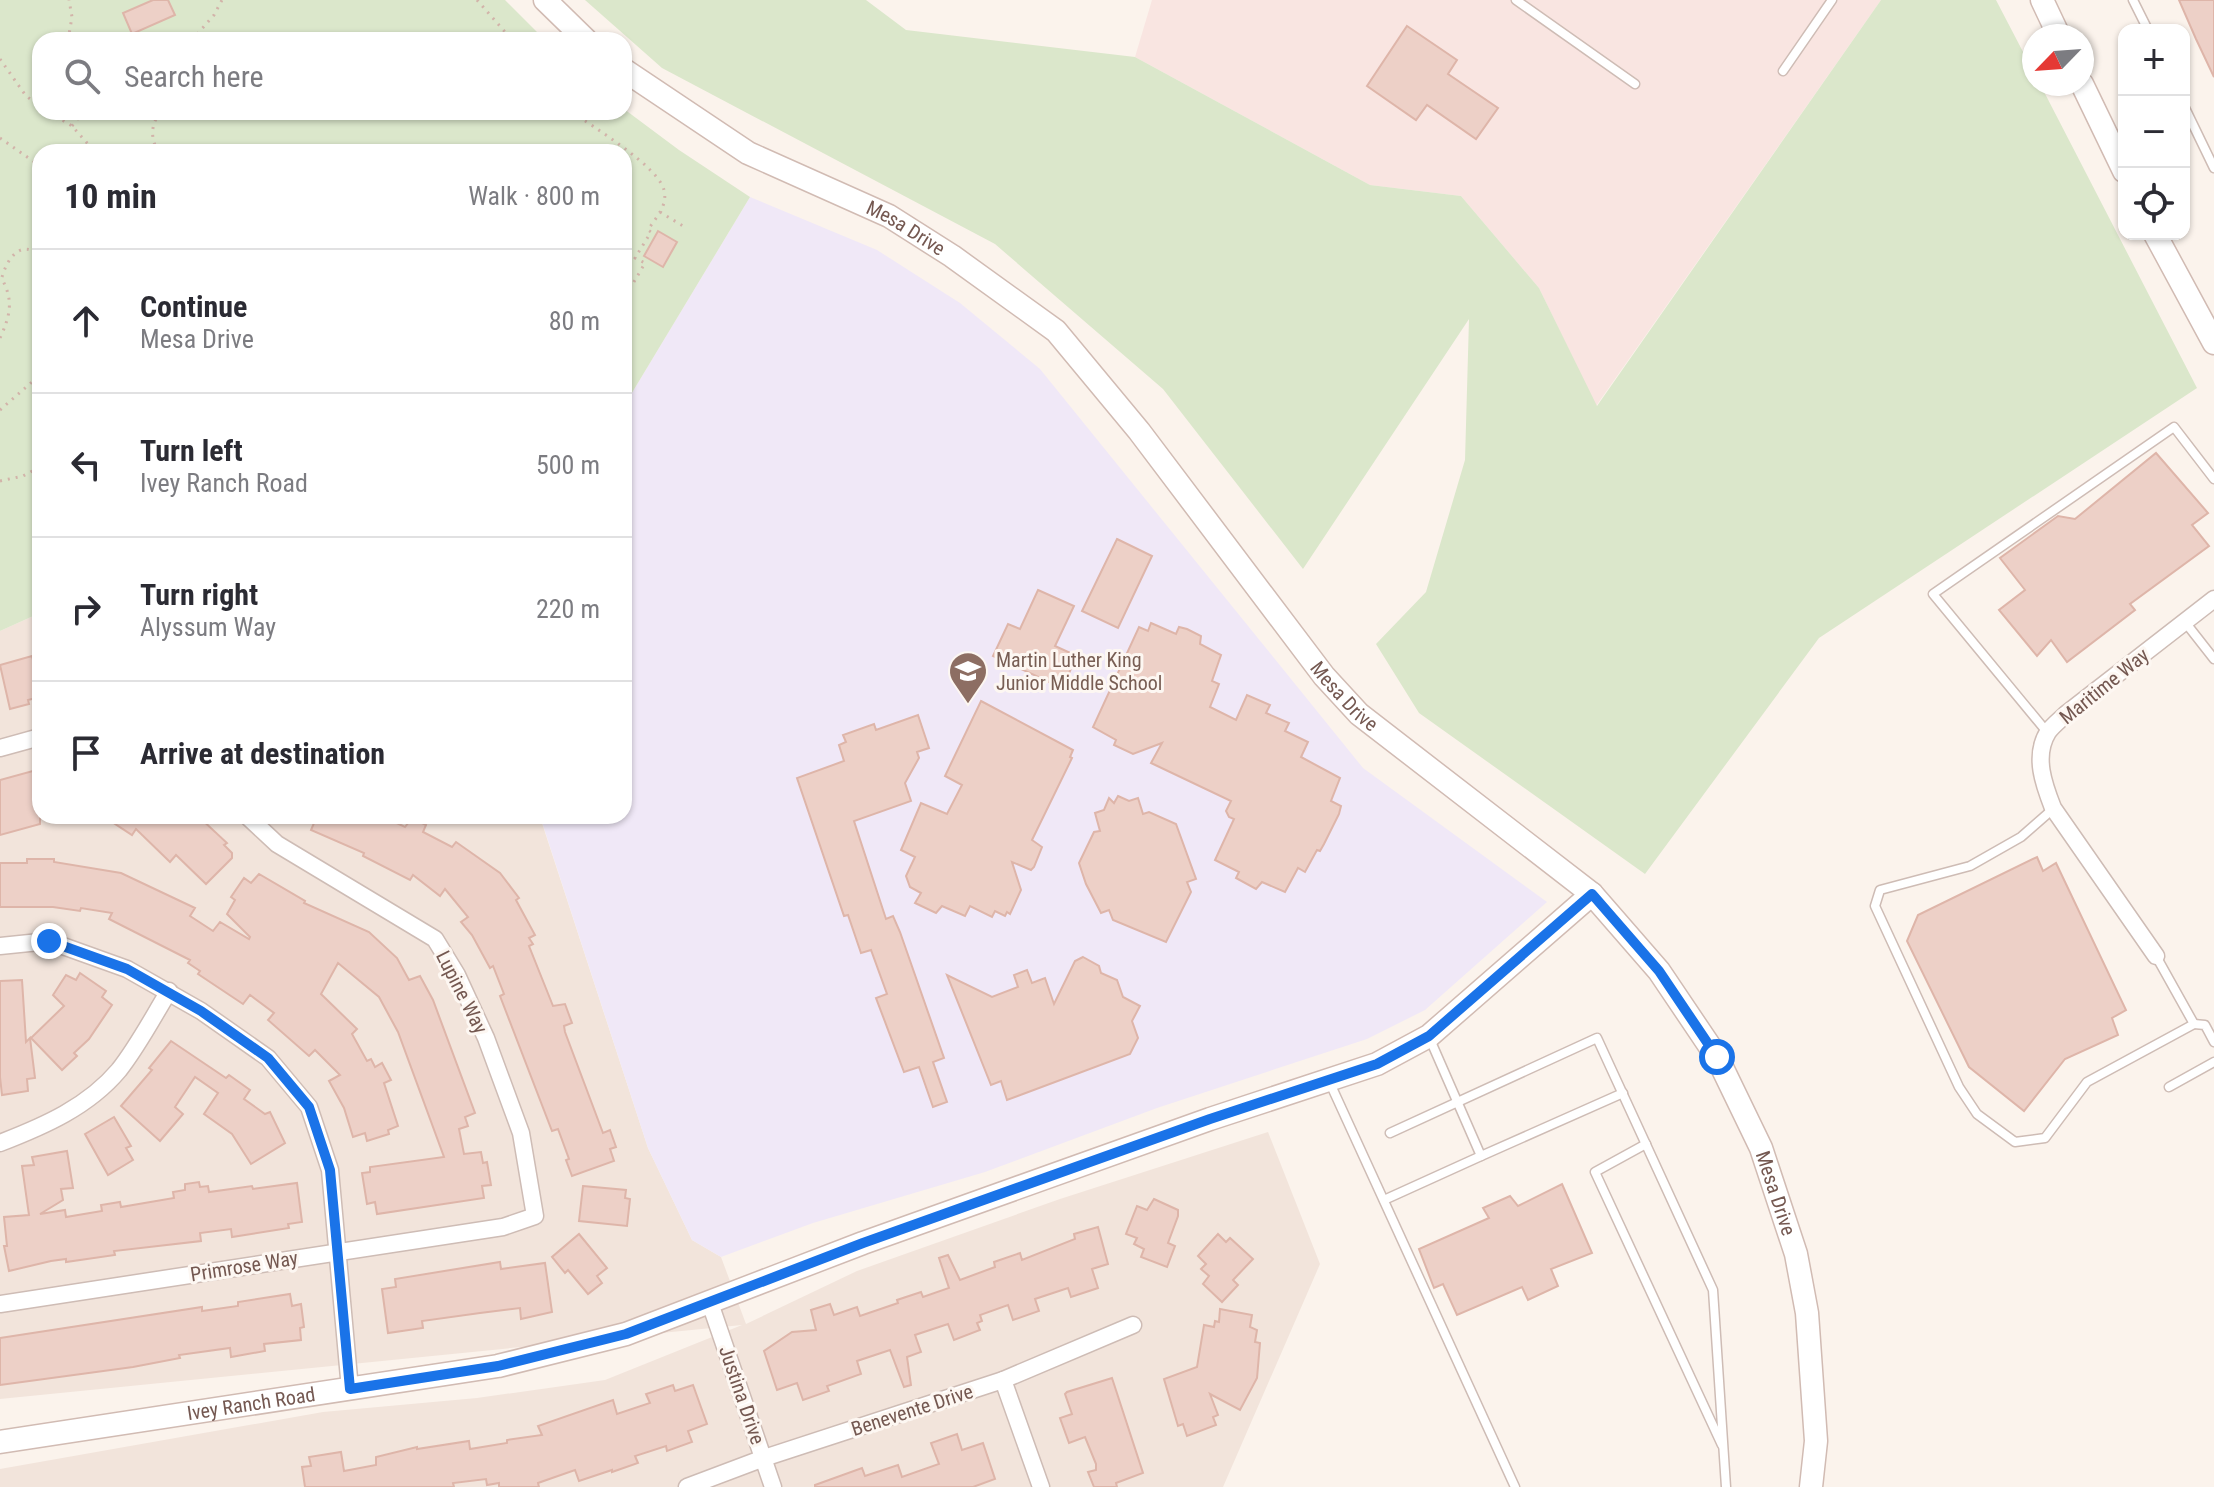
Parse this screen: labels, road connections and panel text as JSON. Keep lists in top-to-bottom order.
{
  "streets": {
    "main road": ["Mesa Drive", "Ivey Ranch Road"],
    "street": [
      "Maritime Way",
      "Lupine Way",
      "Primrose Way",
      "Justina Drive",
      "Benevente Drive"
    ]
  },
  "crossings": [
    ["Mesa Drive", "Ivey Ranch Road"],
    ["Lupine Way", "Primrose Way"],
    ["Justina Drive", "Ivey Ranch Road"],
    ["Justina Drive", "Benevente Drive"]
  ],
  "places": {
    "school or university": ["Martin Luther King Junior Middle School"]
  },
  "north": "bottom left",
  "page": {
    "map_buttons": ["+", "−"],
    "search": "Search here",
    "heading": ["10 min", "Walk · 800 m"],
    "list": [
      ["Continue", "Mesa Drive", "80 m"],
      ["Turn left", "Ivey Ranch Road", "500 m"],
      ["Turn right", "Alyssum Way", "220 m"],
      "Arrive at destination"
    ]
  }
}
